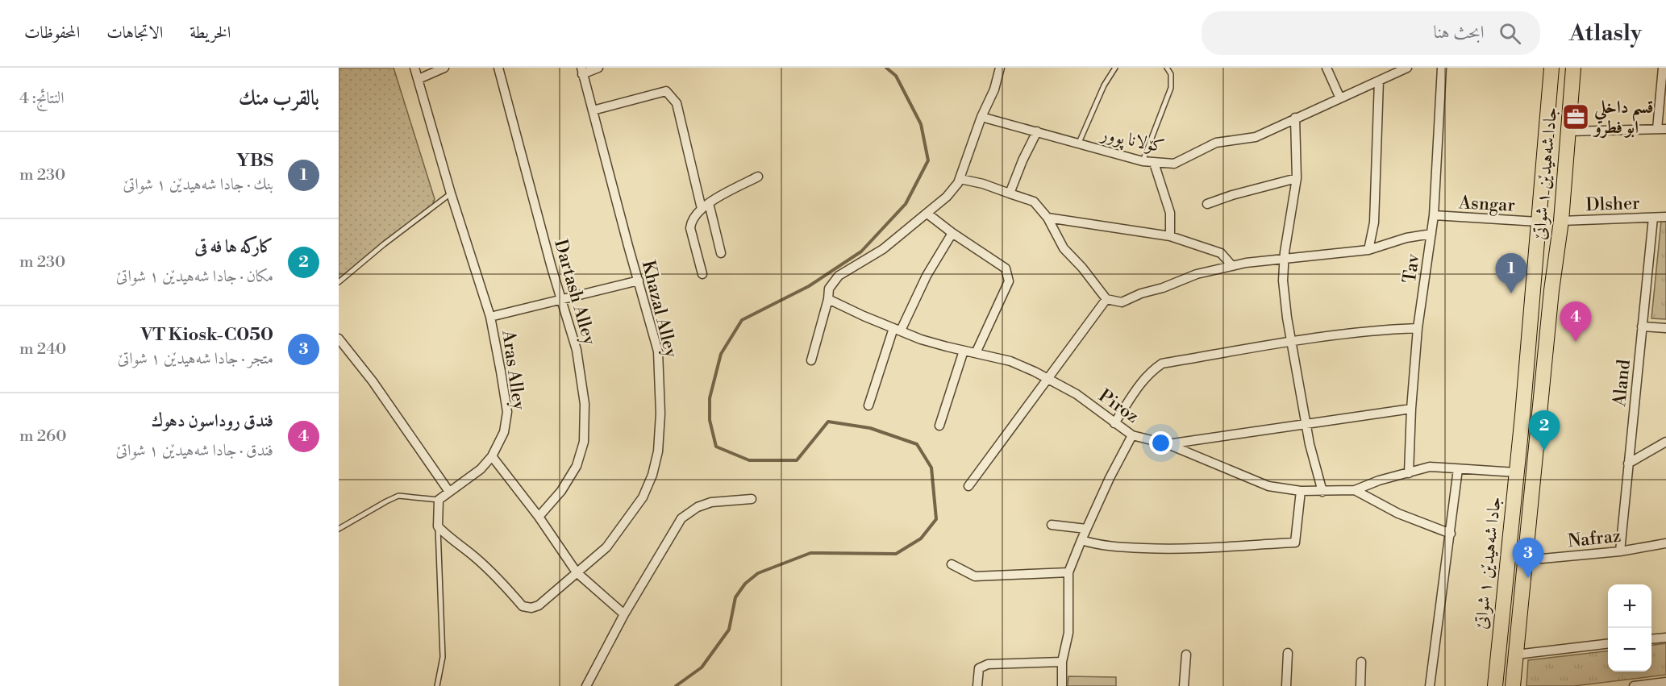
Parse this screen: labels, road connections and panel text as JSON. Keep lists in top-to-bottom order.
{
  "streets": {
    "main road": ["جادا شەهیدێن ١ شواتێ"],
    "street": [
      "کۆلانا پوور",
      "Asngar",
      "Dlsher",
      "Tav",
      "Dartash Alley",
      "Khazal Alley",
      "Aras Alley",
      "Aland",
      "Piroz",
      "Nafraz"
    ]
  },
  "crossings": [
    ["جادا شەهیدێن ١ شواتێ", "Asngar"],
    ["جادا شەهیدێن ١ شواتێ", "Dlsher"],
    ["جادا شەهیدێن ١ شواتێ", "Piroz"],
    ["جادا شەهیدێن ١ شواتێ", "Nafraz"],
    ["Asngar", "Tav"],
    ["Dlsher", "Aland"],
    ["Tav", "Piroz"],
    ["Aland", "Nafraz"]
  ],
  "places": {
    "office": ["قسم داخلي ابو فطرو"]
  },
  "page": {
    "header": "Atlasly",
    "search": "ابحث هنا",
    "nav": ["الخريطة", "الاتجاهات", "المحفوظات"],
    "heading": ["بالقرب منك", "النتائج: 4"],
    "list": [
      {
        "mark": "1",
        "name": "YBS",
        "note": "بنك · جادا شەهیدێن ١ شواتێ",
        "value": "230 m"
      },
      {
        "mark": "2",
        "name": "كاركه ها فه قى",
        "note": "مكان · جادا شەهیدێن ١ شواتێ",
        "value": "230 m"
      },
      {
        "mark": "3",
        "name": "VT Kiosk-C050",
        "note": "متجر · جادا شەهیدێن ١ شواتێ",
        "value": "240 m"
      },
      {
        "mark": "4",
        "name": "فندق روداسون دهوك",
        "note": "فندق · جادا شەهیدێن ١ شواتێ",
        "value": "260 m"
      }
    ],
    "pins": [
      "1",
      "4",
      "2",
      "3"
    ],
    "map_buttons": ["+", "−"]
  }
}
